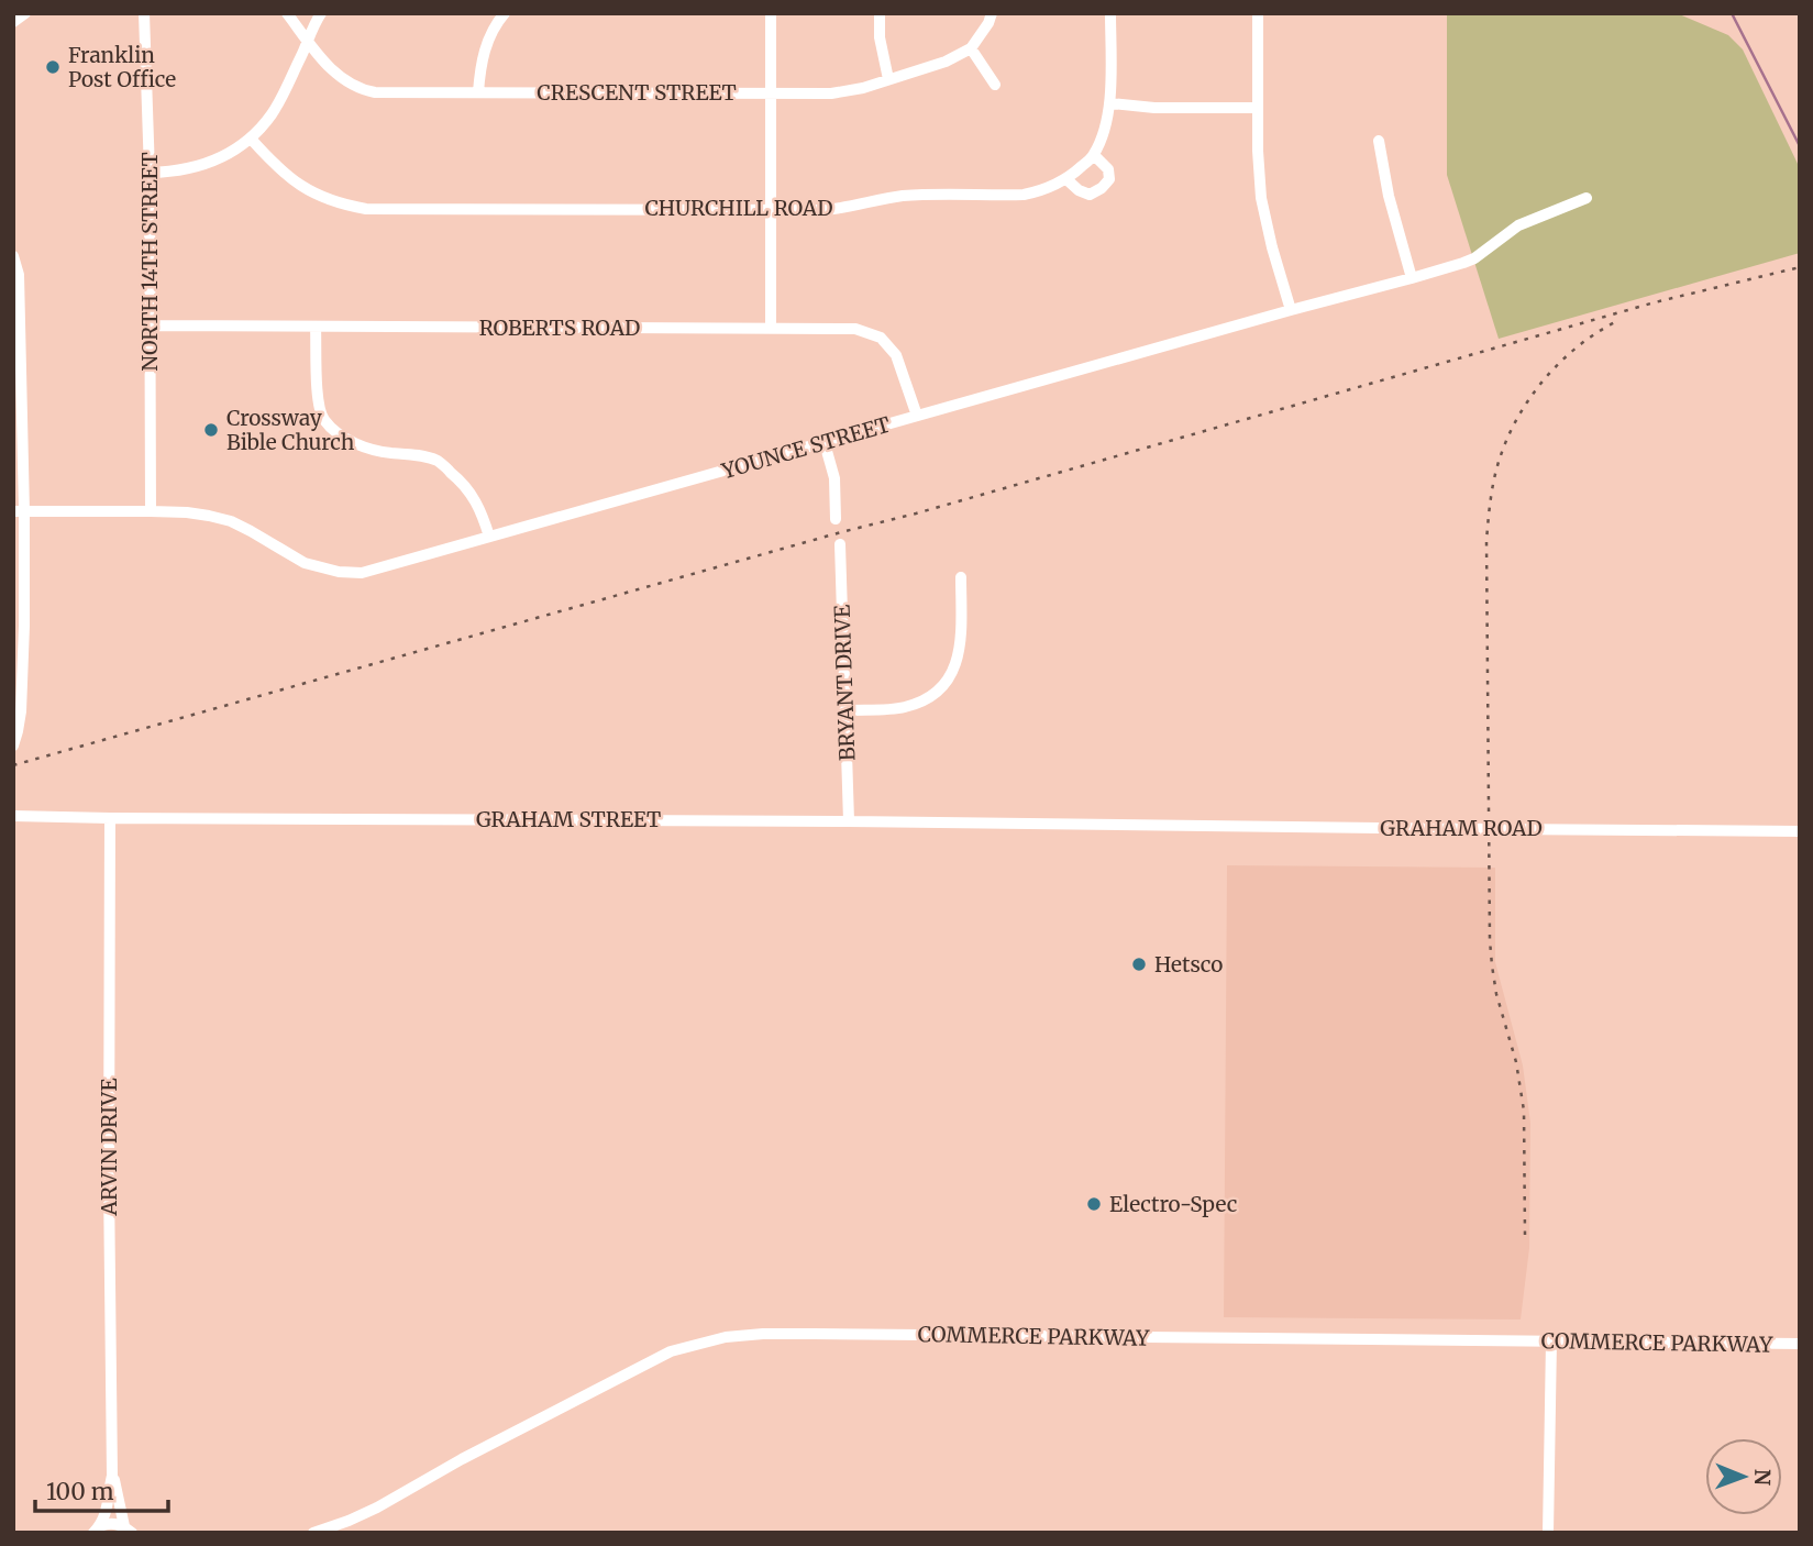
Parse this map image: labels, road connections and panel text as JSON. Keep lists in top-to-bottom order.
{
  "streets": {
    "street": [
      "CRESCENT STREET",
      "CHURCHILL ROAD",
      "NORTH 14TH STREET",
      "ROBERTS ROAD",
      "YOUNCE STREET",
      "BRYANT DRIVE",
      "GRAHAM STREET",
      "GRAHAM ROAD",
      "ARVIN DRIVE",
      "COMMERCE PARKWAY"
    ]
  },
  "crossings": [
    ["NORTH 14TH STREET", "ROBERTS ROAD"],
    ["NORTH 14TH STREET", "YOUNCE STREET"],
    ["ROBERTS ROAD", "YOUNCE STREET"],
    ["BRYANT DRIVE", "GRAHAM STREET"],
    ["GRAHAM STREET", "GRAHAM ROAD"],
    ["GRAHAM STREET", "ARVIN DRIVE"]
  ],
  "places": [
    "Franklin Post Office",
    "Crossway Bible Church",
    "Hetsco",
    "Electro-Spec"
  ],
  "scale_bar": "100 m",
  "north": "right"
}
